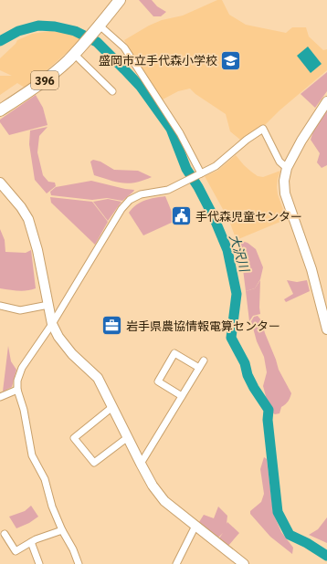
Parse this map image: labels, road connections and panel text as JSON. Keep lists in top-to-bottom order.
{
  "streets": {
    "highway": ["396"]
  },
  "water": ["大沢川"],
  "places": {
    "school or university": ["盛岡市立手代森小学校"],
    "public building": ["手代森児童センター"],
    "office": ["岩手県農協情報電算センター"]
  }
}
